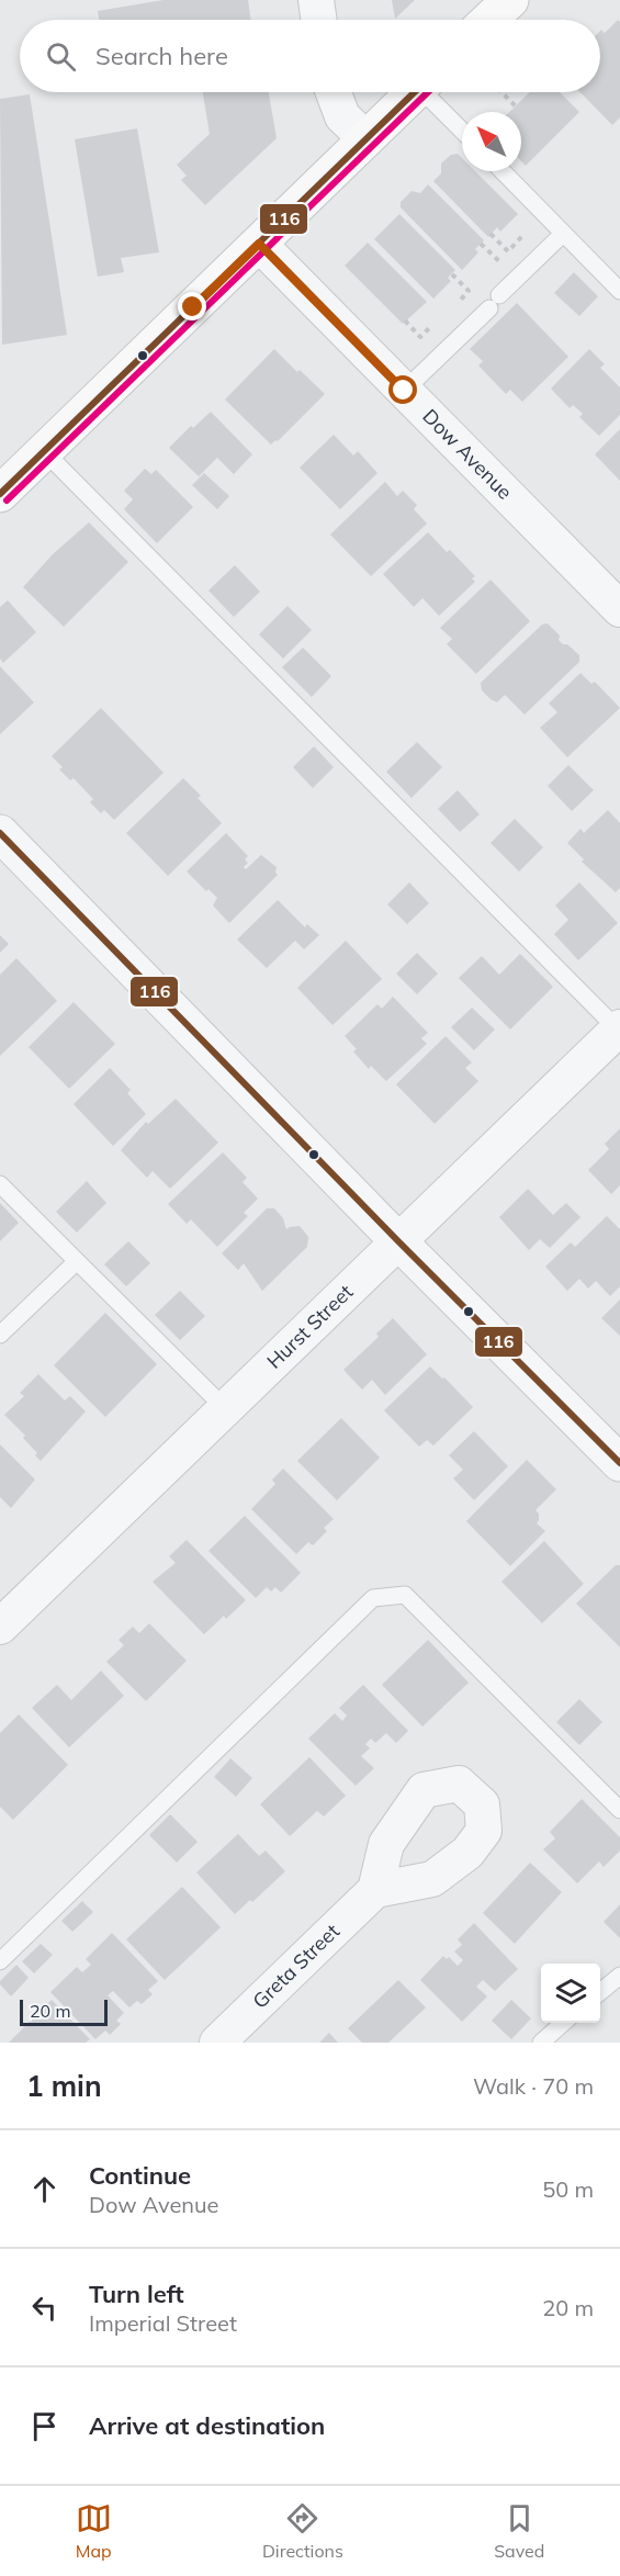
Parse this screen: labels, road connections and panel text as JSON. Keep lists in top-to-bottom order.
{
  "streets": {
    "street": ["Dow Avenue", "Hurst Street", "Greta Street"]
  },
  "lines": ["transit line 116"],
  "scale_bar": "20 m",
  "north": "top left",
  "page": {
    "search": "Search here",
    "scale": "20 m",
    "heading": ["1 min", "Walk · 70 m"],
    "list": [
      ["Continue", "Dow Avenue", "50 m"],
      ["Turn left", "Imperial Street", "20 m"],
      "Arrive at destination"
    ],
    "nav": ["Map", "Directions", "Saved"]
  }
}
